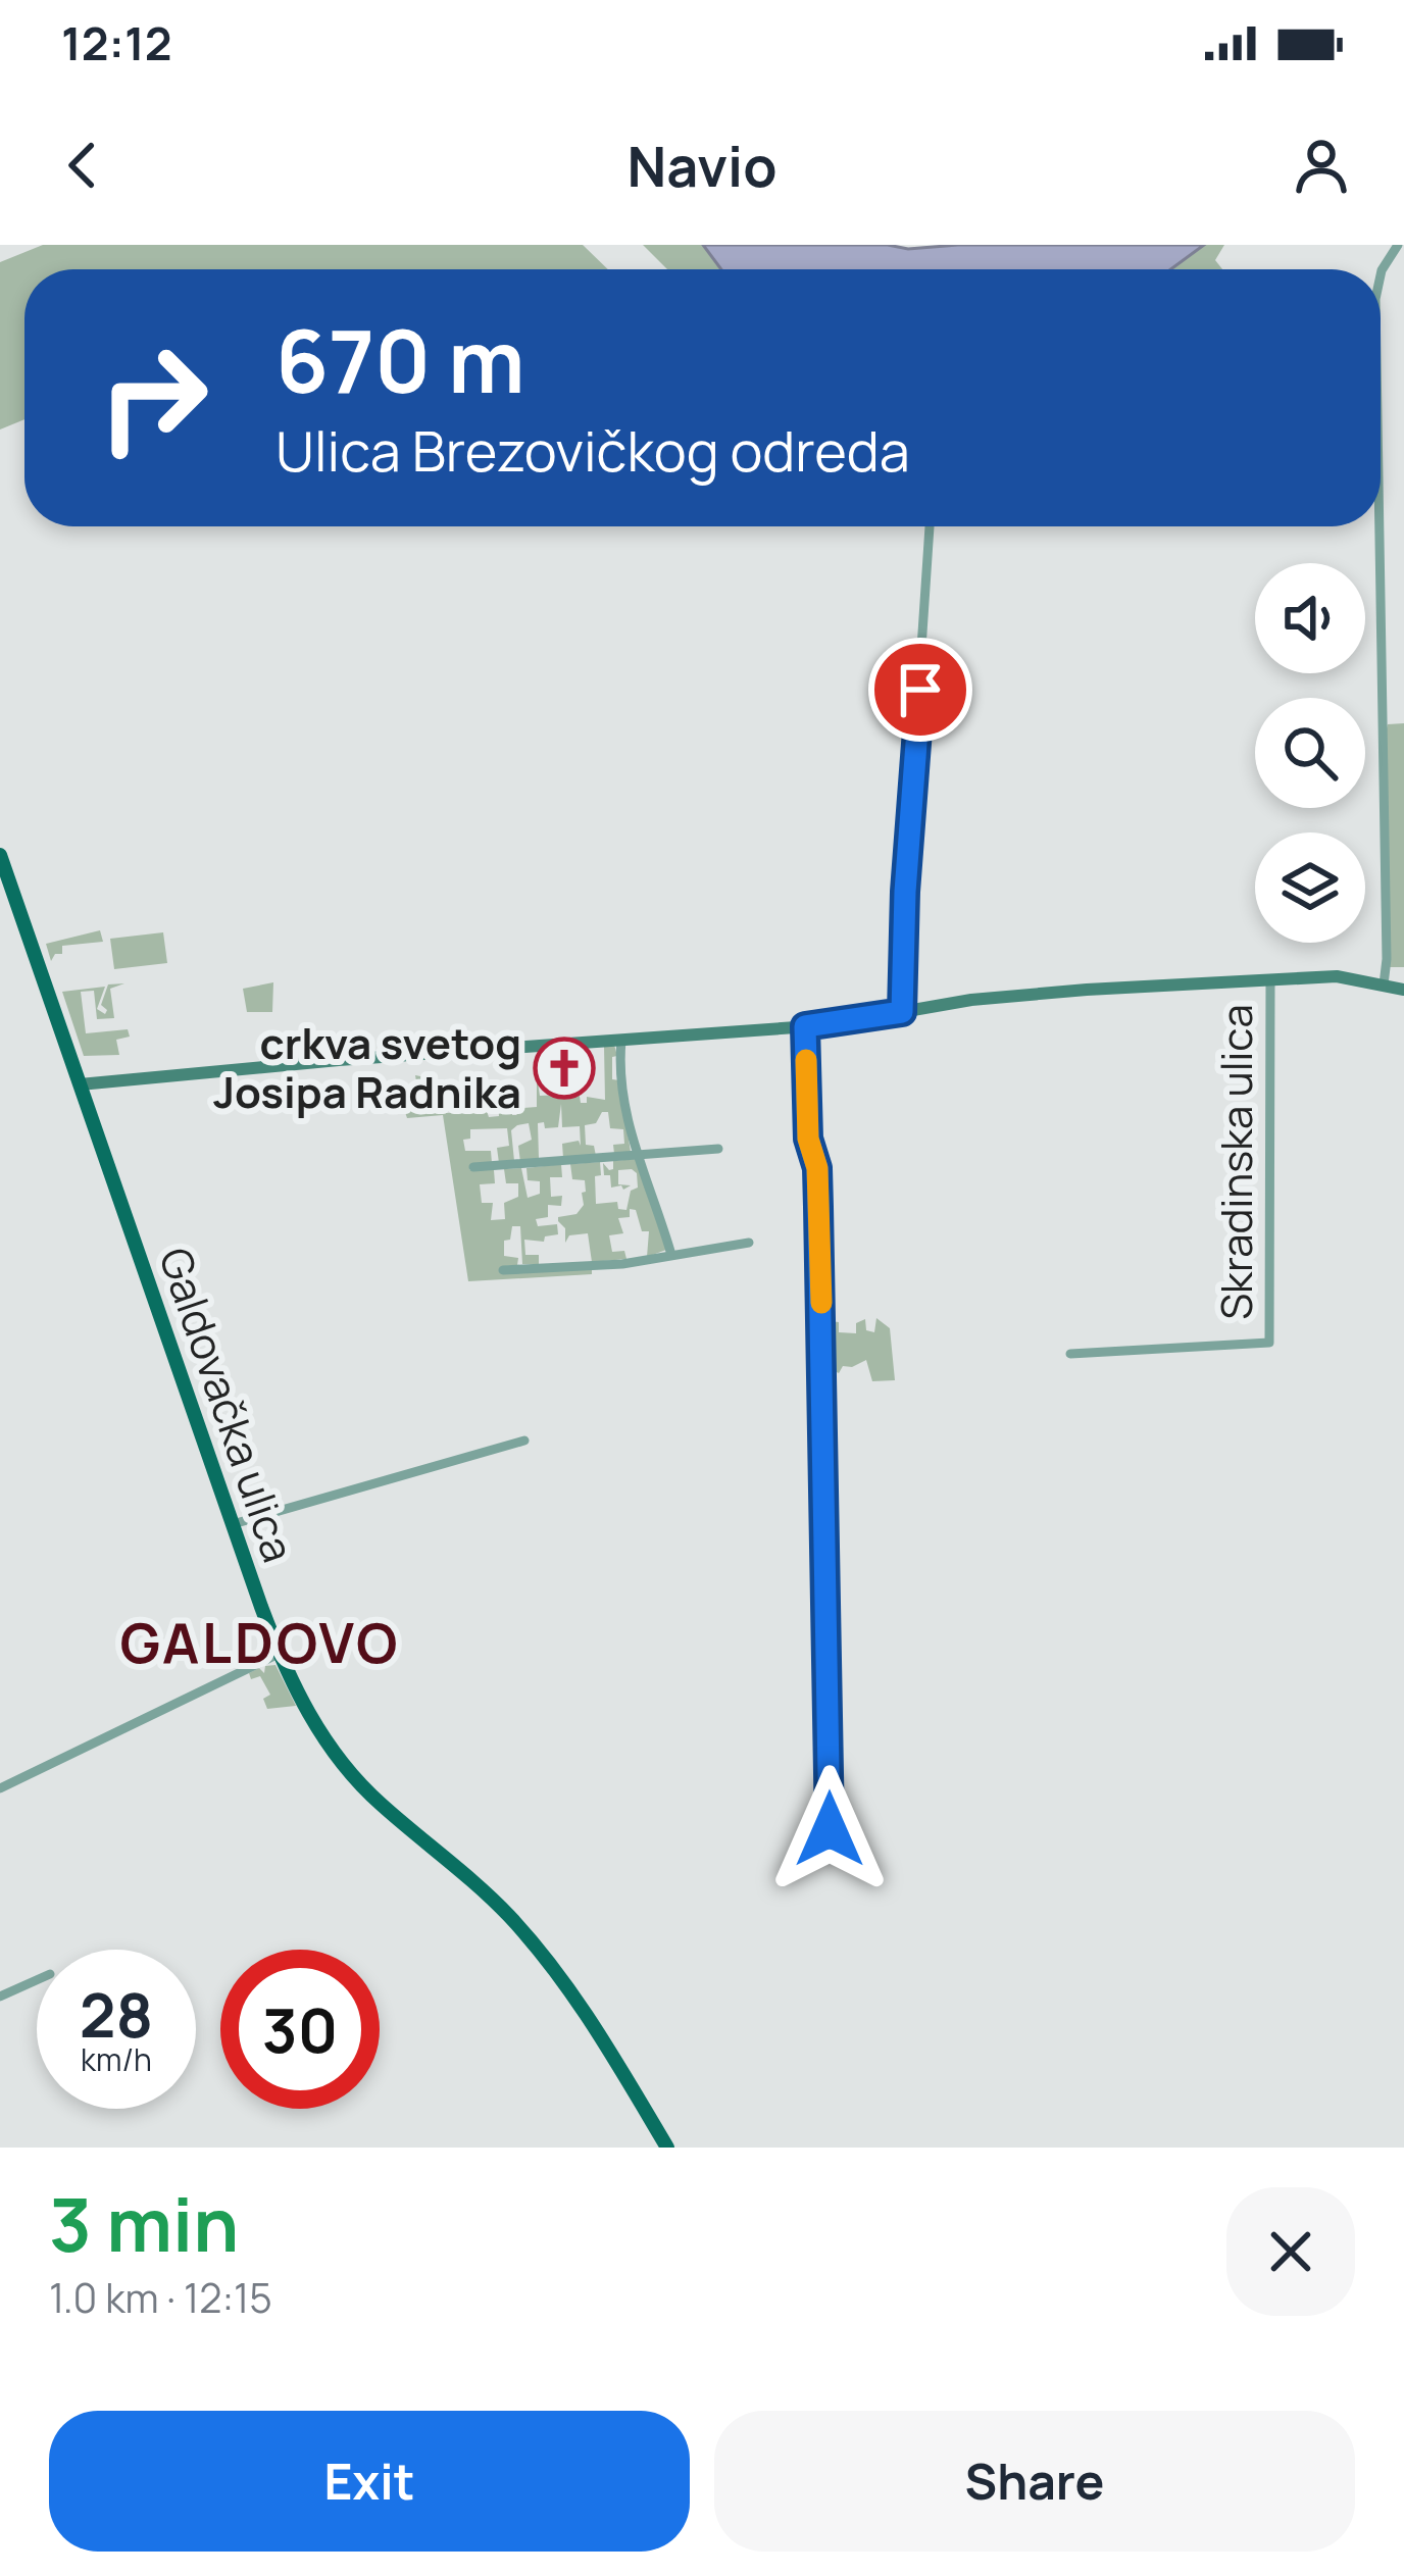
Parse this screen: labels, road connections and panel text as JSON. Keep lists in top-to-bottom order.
{
  "streets": {
    "main road": ["Galdovačka ulica"],
    "street": ["Skradinska ulica"]
  },
  "districts": ["GALDOVO"],
  "places": {
    "church": ["crkva svetog Josipa Radnika"]
  },
  "page": {
    "status": "12:12",
    "header": "Navio",
    "turn": ["670 m", "Ulica Brezovičkog odreda"],
    "speed": "28 km/h",
    "limit": "30",
    "heading": ["3 min", "1.0 km · 12:15"],
    "buttons": ["Exit", "Share"]
  }
}
